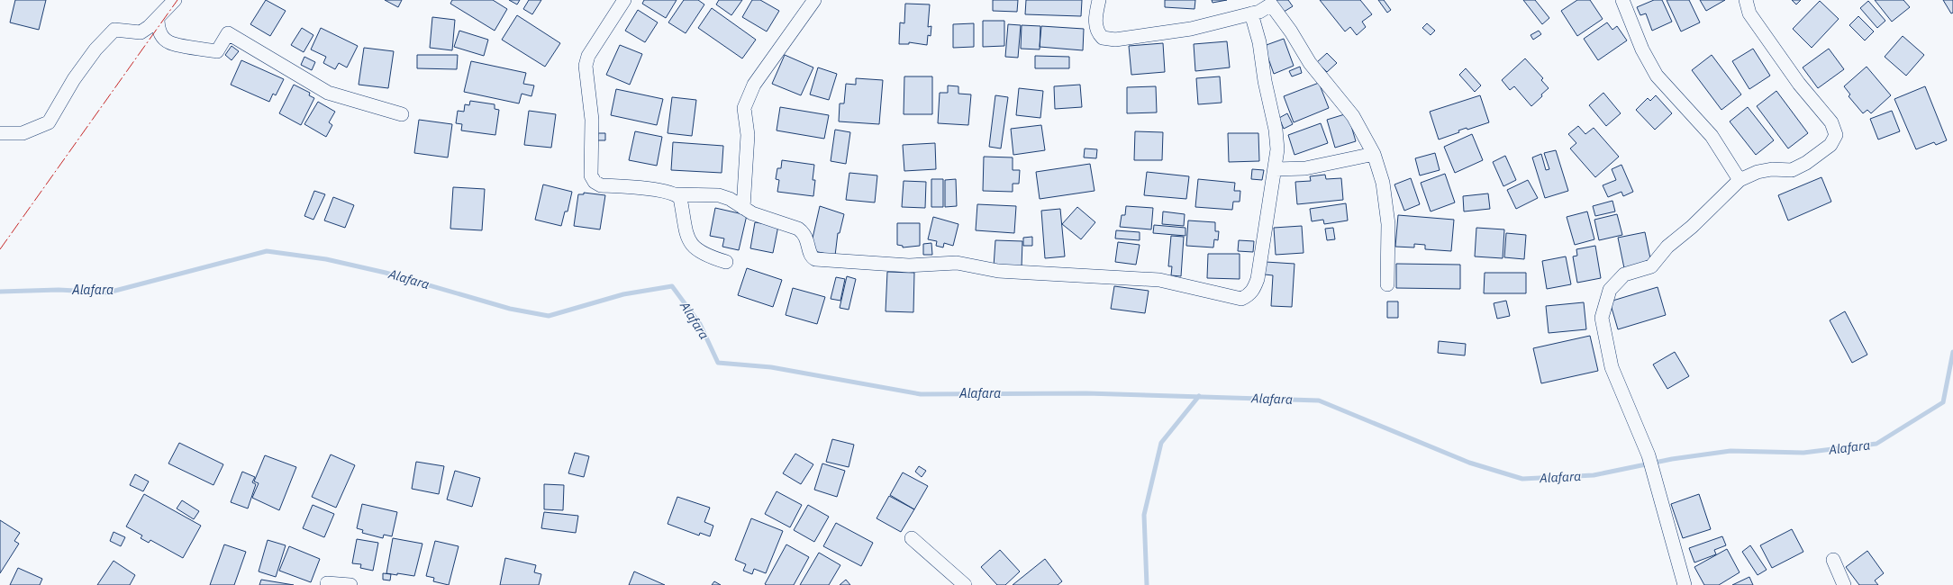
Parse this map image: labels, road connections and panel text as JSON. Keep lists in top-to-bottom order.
{
  "water": ["Alafara"]
}
